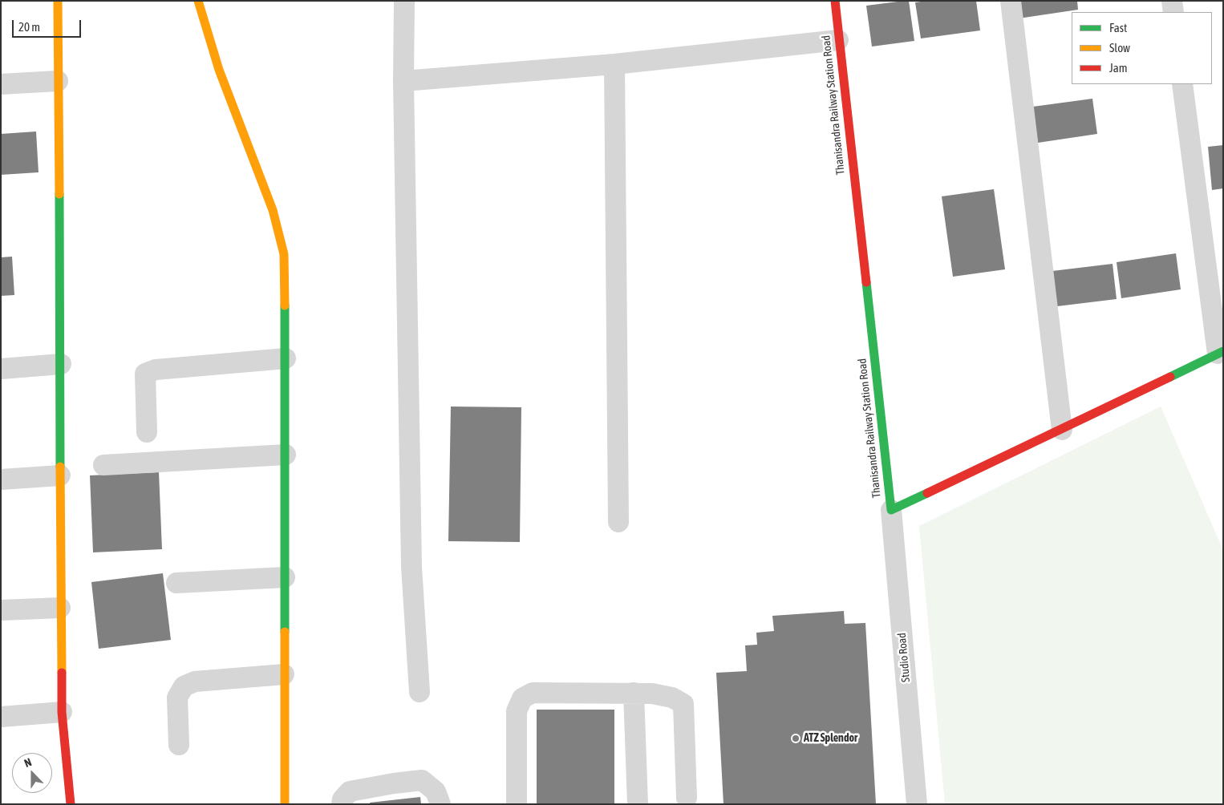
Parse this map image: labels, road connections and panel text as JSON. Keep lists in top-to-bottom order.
{
  "streets": {
    "street": ["Thanisandra Railway Station Road", "Studio Road"]
  },
  "crossings": [
    ["Thanisandra Railway Station Road", "Studio Road"]
  ],
  "places": ["ATZ Splendor"],
  "legend": ["Fast", "Slow", "Jam"],
  "scale_bar": "20 m",
  "north": "top"
}
